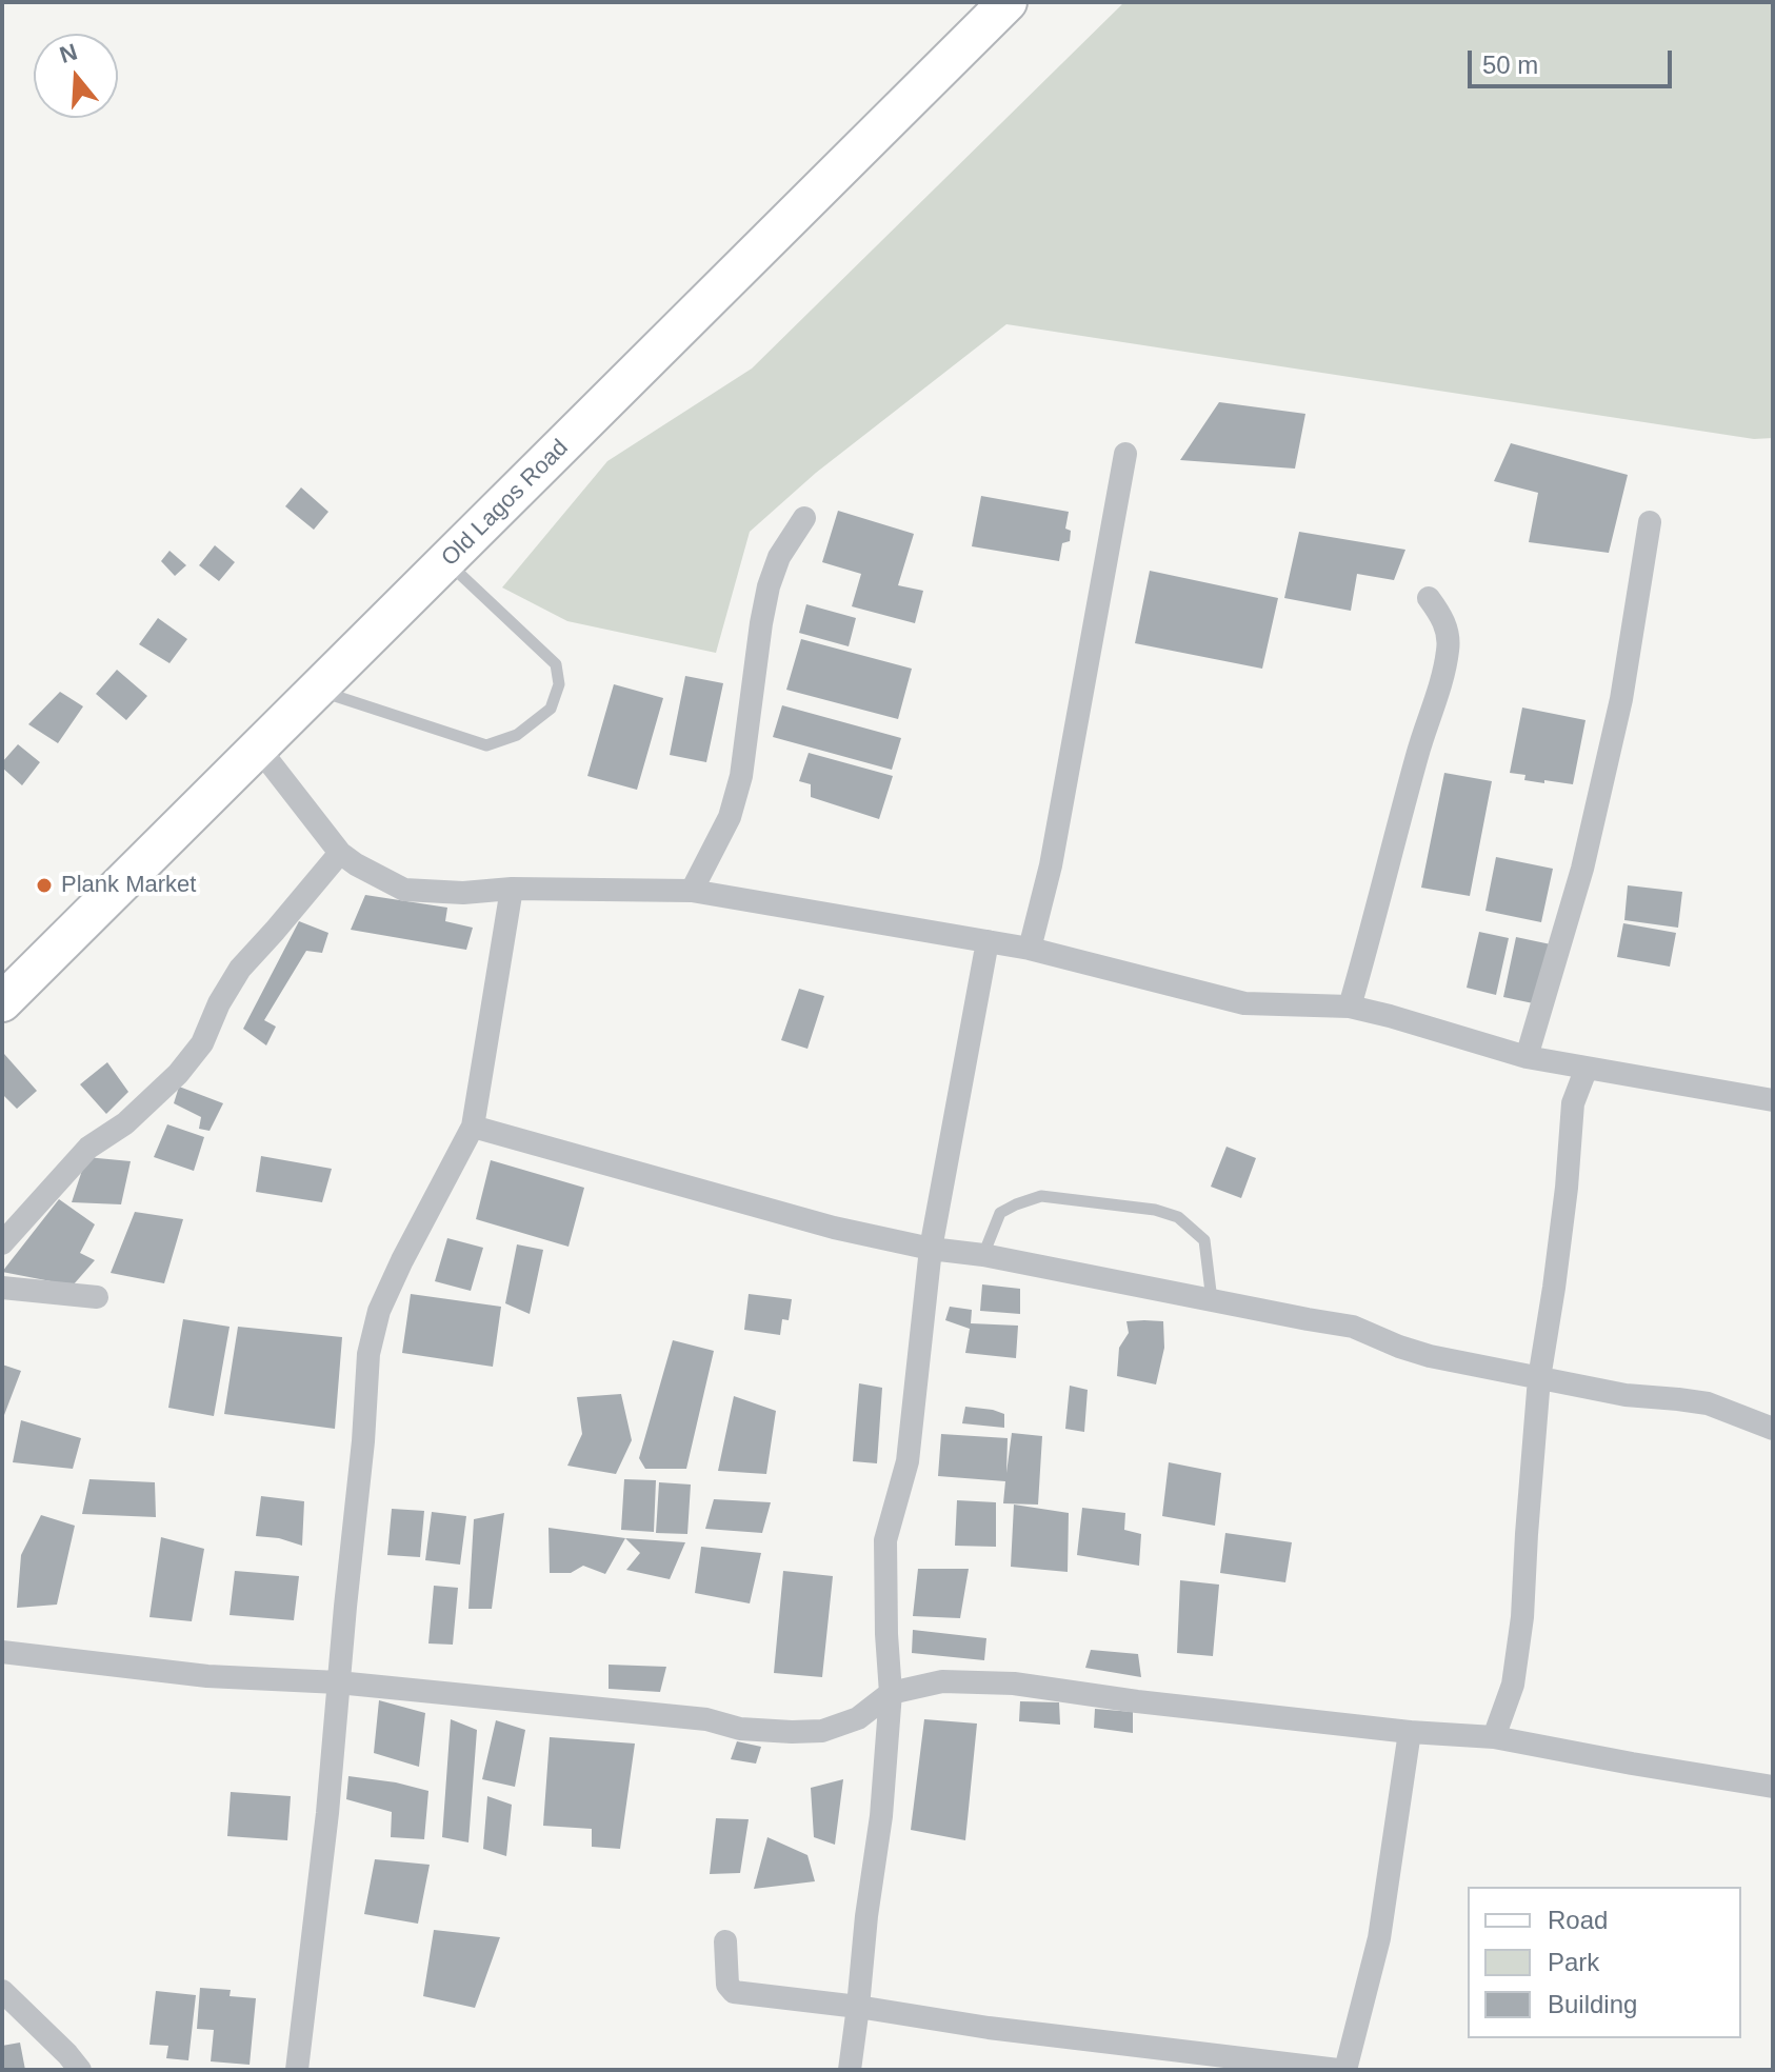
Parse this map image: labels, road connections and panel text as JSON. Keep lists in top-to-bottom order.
{
  "streets": {
    "main road": ["Old Lagos Road"]
  },
  "places": ["Plank Market"],
  "legend": ["Road", "Park", "Building"],
  "scale_bar": "50 m",
  "north": "top"
}
